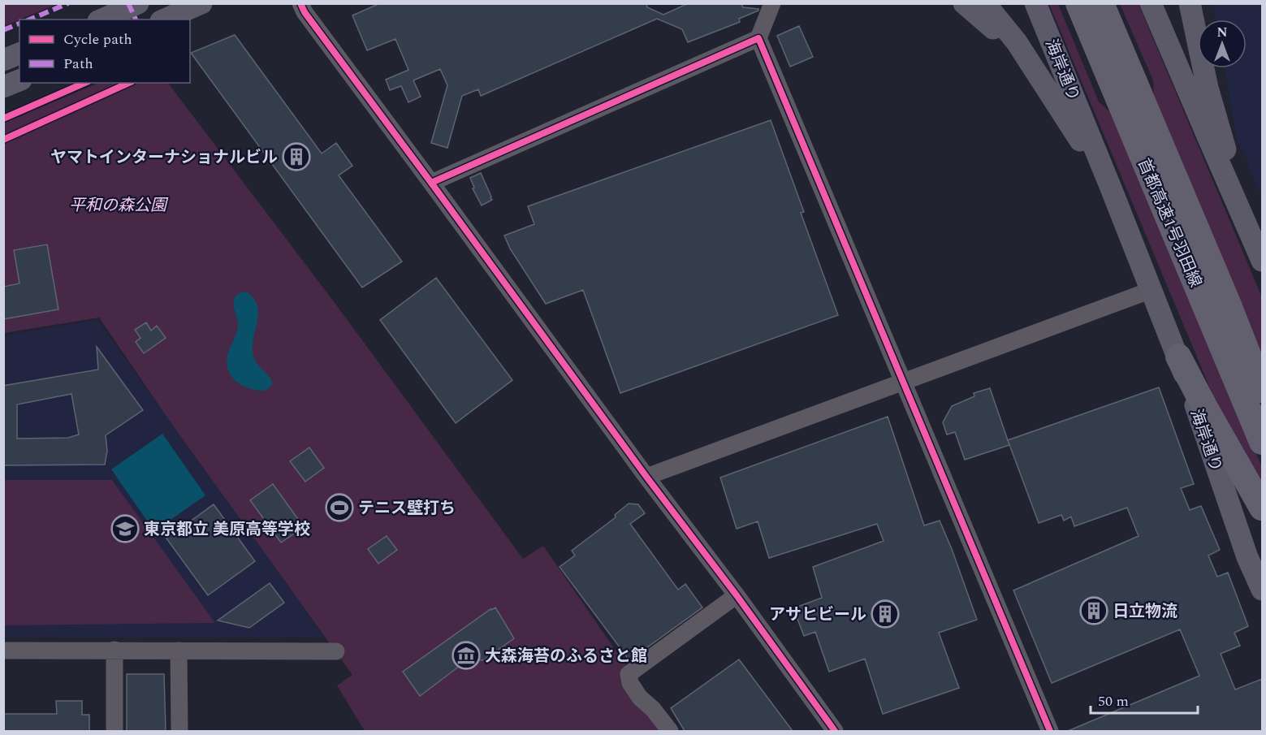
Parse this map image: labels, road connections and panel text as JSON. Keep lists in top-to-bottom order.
{
  "streets": {
    "highway": ["首都高速1号羽田線"],
    "main road": ["海岸通り"]
  },
  "parks": ["平和の森公園"],
  "places": {
    "building": ["ヤマトインターナショナルビル", "日立物流", "アサヒビール"],
    "sports": ["テニス壁打ち"],
    "school or university": ["東京都立 美原高等学校"],
    "museum": ["大森海苔のふるさと館"]
  },
  "legend": ["Cycle path", "Path"],
  "scale_bar": "50 m",
  "north": "top"
}
